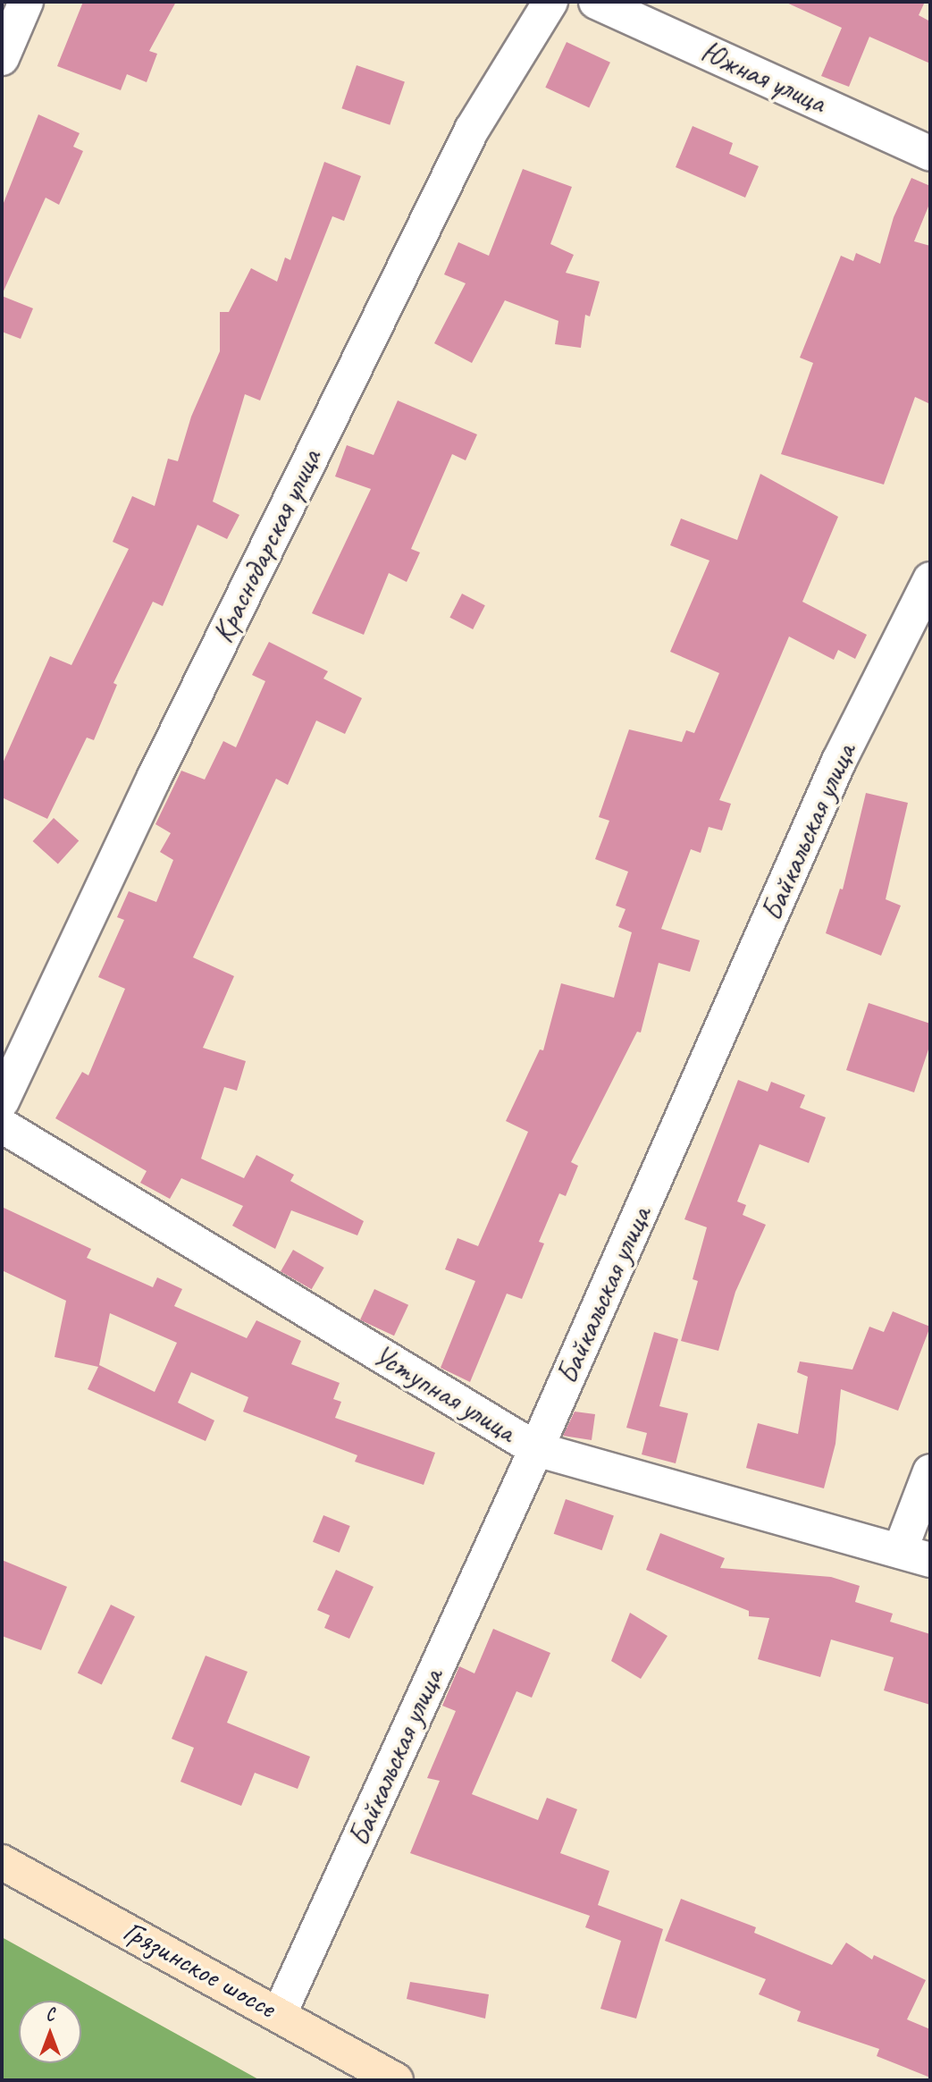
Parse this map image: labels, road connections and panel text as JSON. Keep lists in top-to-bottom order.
{
  "streets": {
    "main road": ["Грязинское шоссе"],
    "street": [
      "Южная улица",
      "Краснодарская улица",
      "Байкальская улица",
      "Уступная улица"
    ]
  },
  "crossings": [
    ["Байкальская улица", "Уступная улица"],
    ["Байкальская улица", "Грязинское шоссе"]
  ],
  "north": "top"
}
